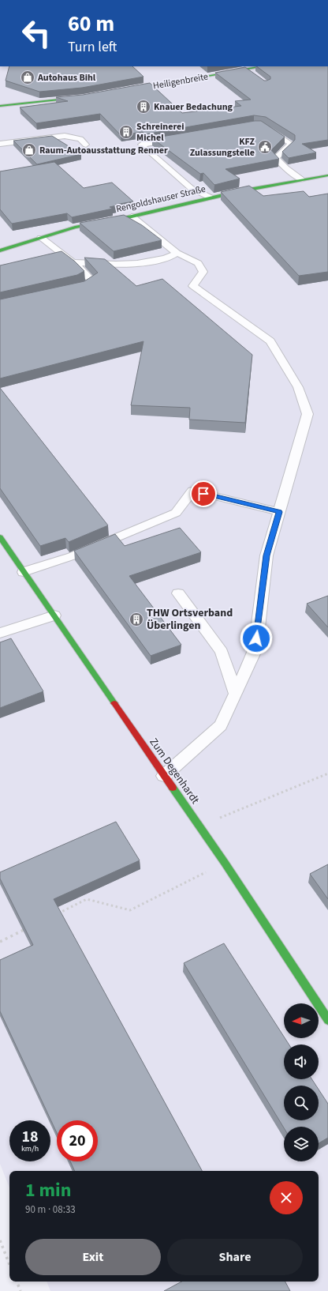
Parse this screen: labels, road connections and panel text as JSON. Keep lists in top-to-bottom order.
{
  "streets": {
    "street": ["Heiligenbreite", "Rengoldshauser Straße", "Zum Degenhardt"]
  },
  "places": {
    "shop": ["Autohaus Bihl", "Raum-Autoausstattung Renner"],
    "building": ["Knauer Bedachung", "Schreinerei Michel", "THW Ortsverband Überlingen"],
    "public building": ["KFZ Zulassungstelle"]
  },
  "north": "left",
  "page": {
    "turn": ["60 m", "Turn left"],
    "speed": "18 km/h",
    "limit": "20",
    "heading": ["1 min", "90 m · 08:33"],
    "buttons": ["Exit", "Share"]
  }
}
